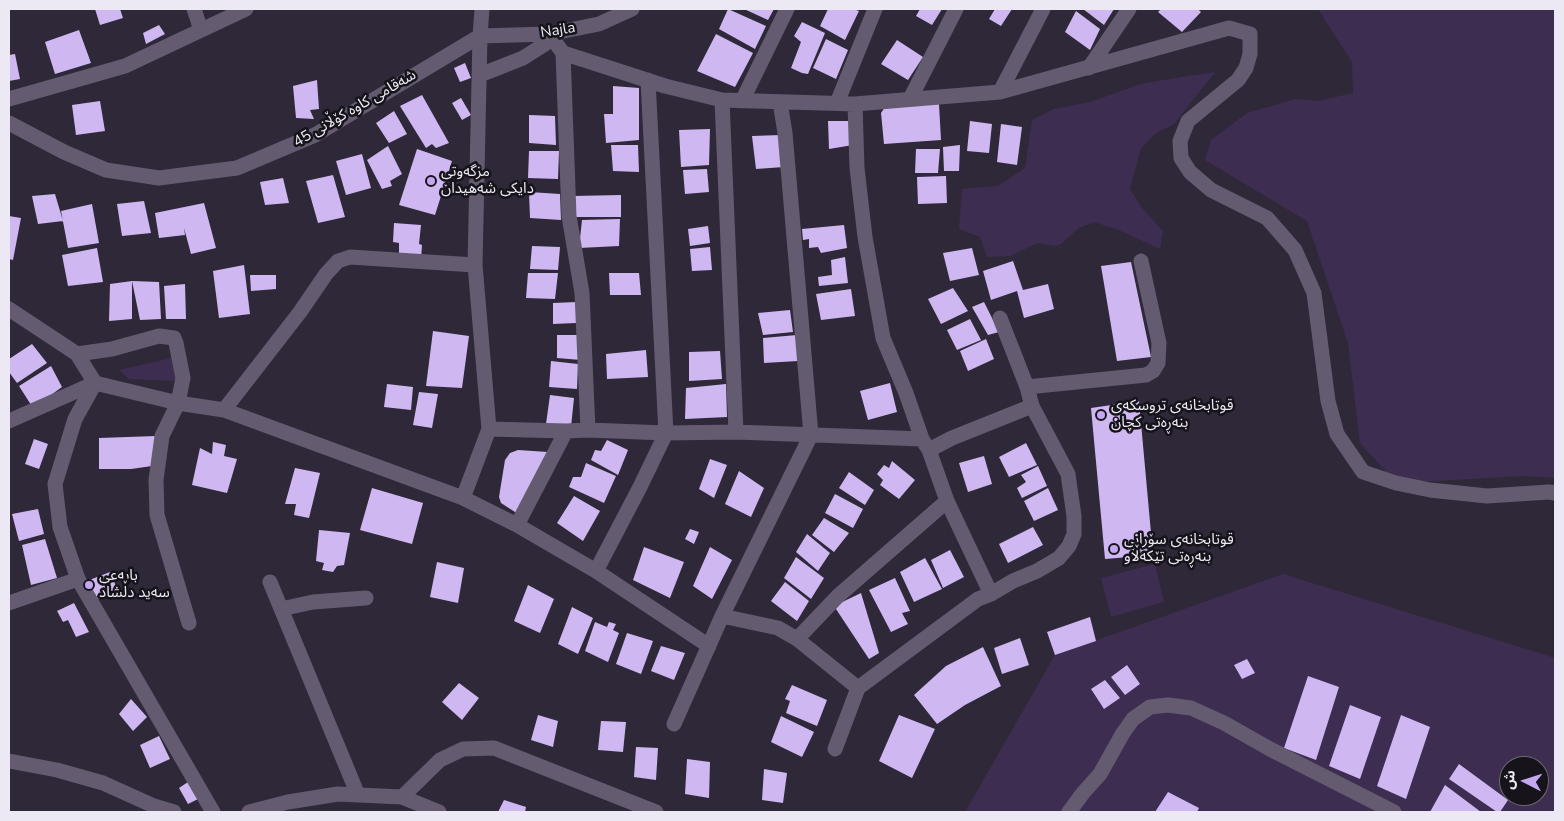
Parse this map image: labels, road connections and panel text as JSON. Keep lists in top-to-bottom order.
{
  "streets": {
    "street": ["Najla", "شەقامی کاوە کۆڵانی 45"]
  },
  "crossings": [
    ["Najla", "شەقامی کاوە کۆڵانی 45"]
  ],
  "places": [
    "مزگەوتی دایکی شەهیدان",
    "قوتابخانەی تروسکەی بنەڕەتی کچان",
    "قوتابخانەی سۆرانی بنەڕەتی تێکەڵاو",
    "بایەعی سەید دڵشاد"
  ],
  "north": "left"
}
